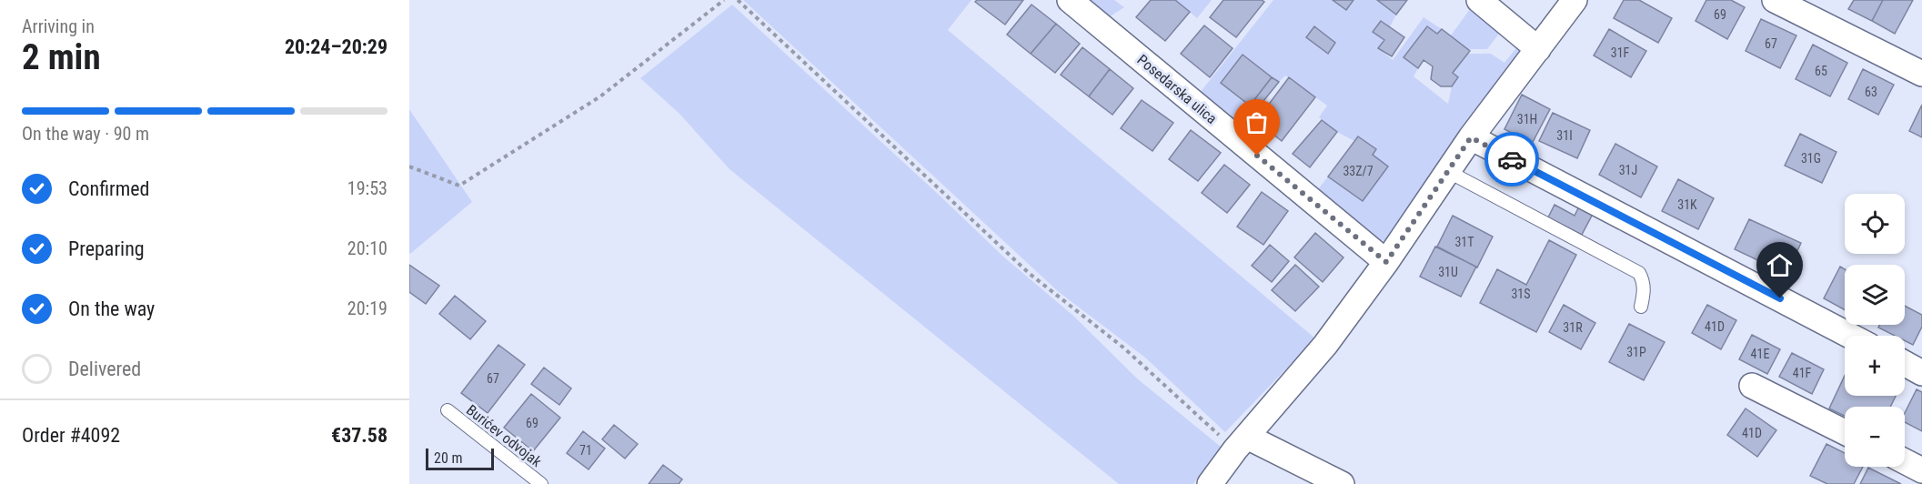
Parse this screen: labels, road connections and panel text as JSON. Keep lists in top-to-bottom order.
{
  "streets": {
    "street": ["Posedarska ulica"],
    "lane": ["Burićev odvojak"]
  },
  "house_numbers": [
    "69",
    "67",
    "31F",
    "65",
    "63",
    "31H",
    "31I",
    "31G",
    "31J",
    "33Z/7",
    "31K",
    "31T",
    "31U",
    "31S",
    "41D",
    "31R",
    "31P",
    "41E",
    "41F",
    "67",
    "69",
    "41D",
    "71"
  ],
  "scale_bar": "20 m",
  "page": {
    "heading": ["2 min", "Arriving in", "20:24–20:29"],
    "panel": ["Order #4092", "€37.58"],
    "bar": "On the way · 90 m",
    "list": [
      ["Confirmed", "19:53"],
      ["Preparing", "20:10"],
      ["On the way", "20:19"],
      "Delivered"
    ],
    "map_buttons": ["+", "−"],
    "scale": "20 m"
  }
}
